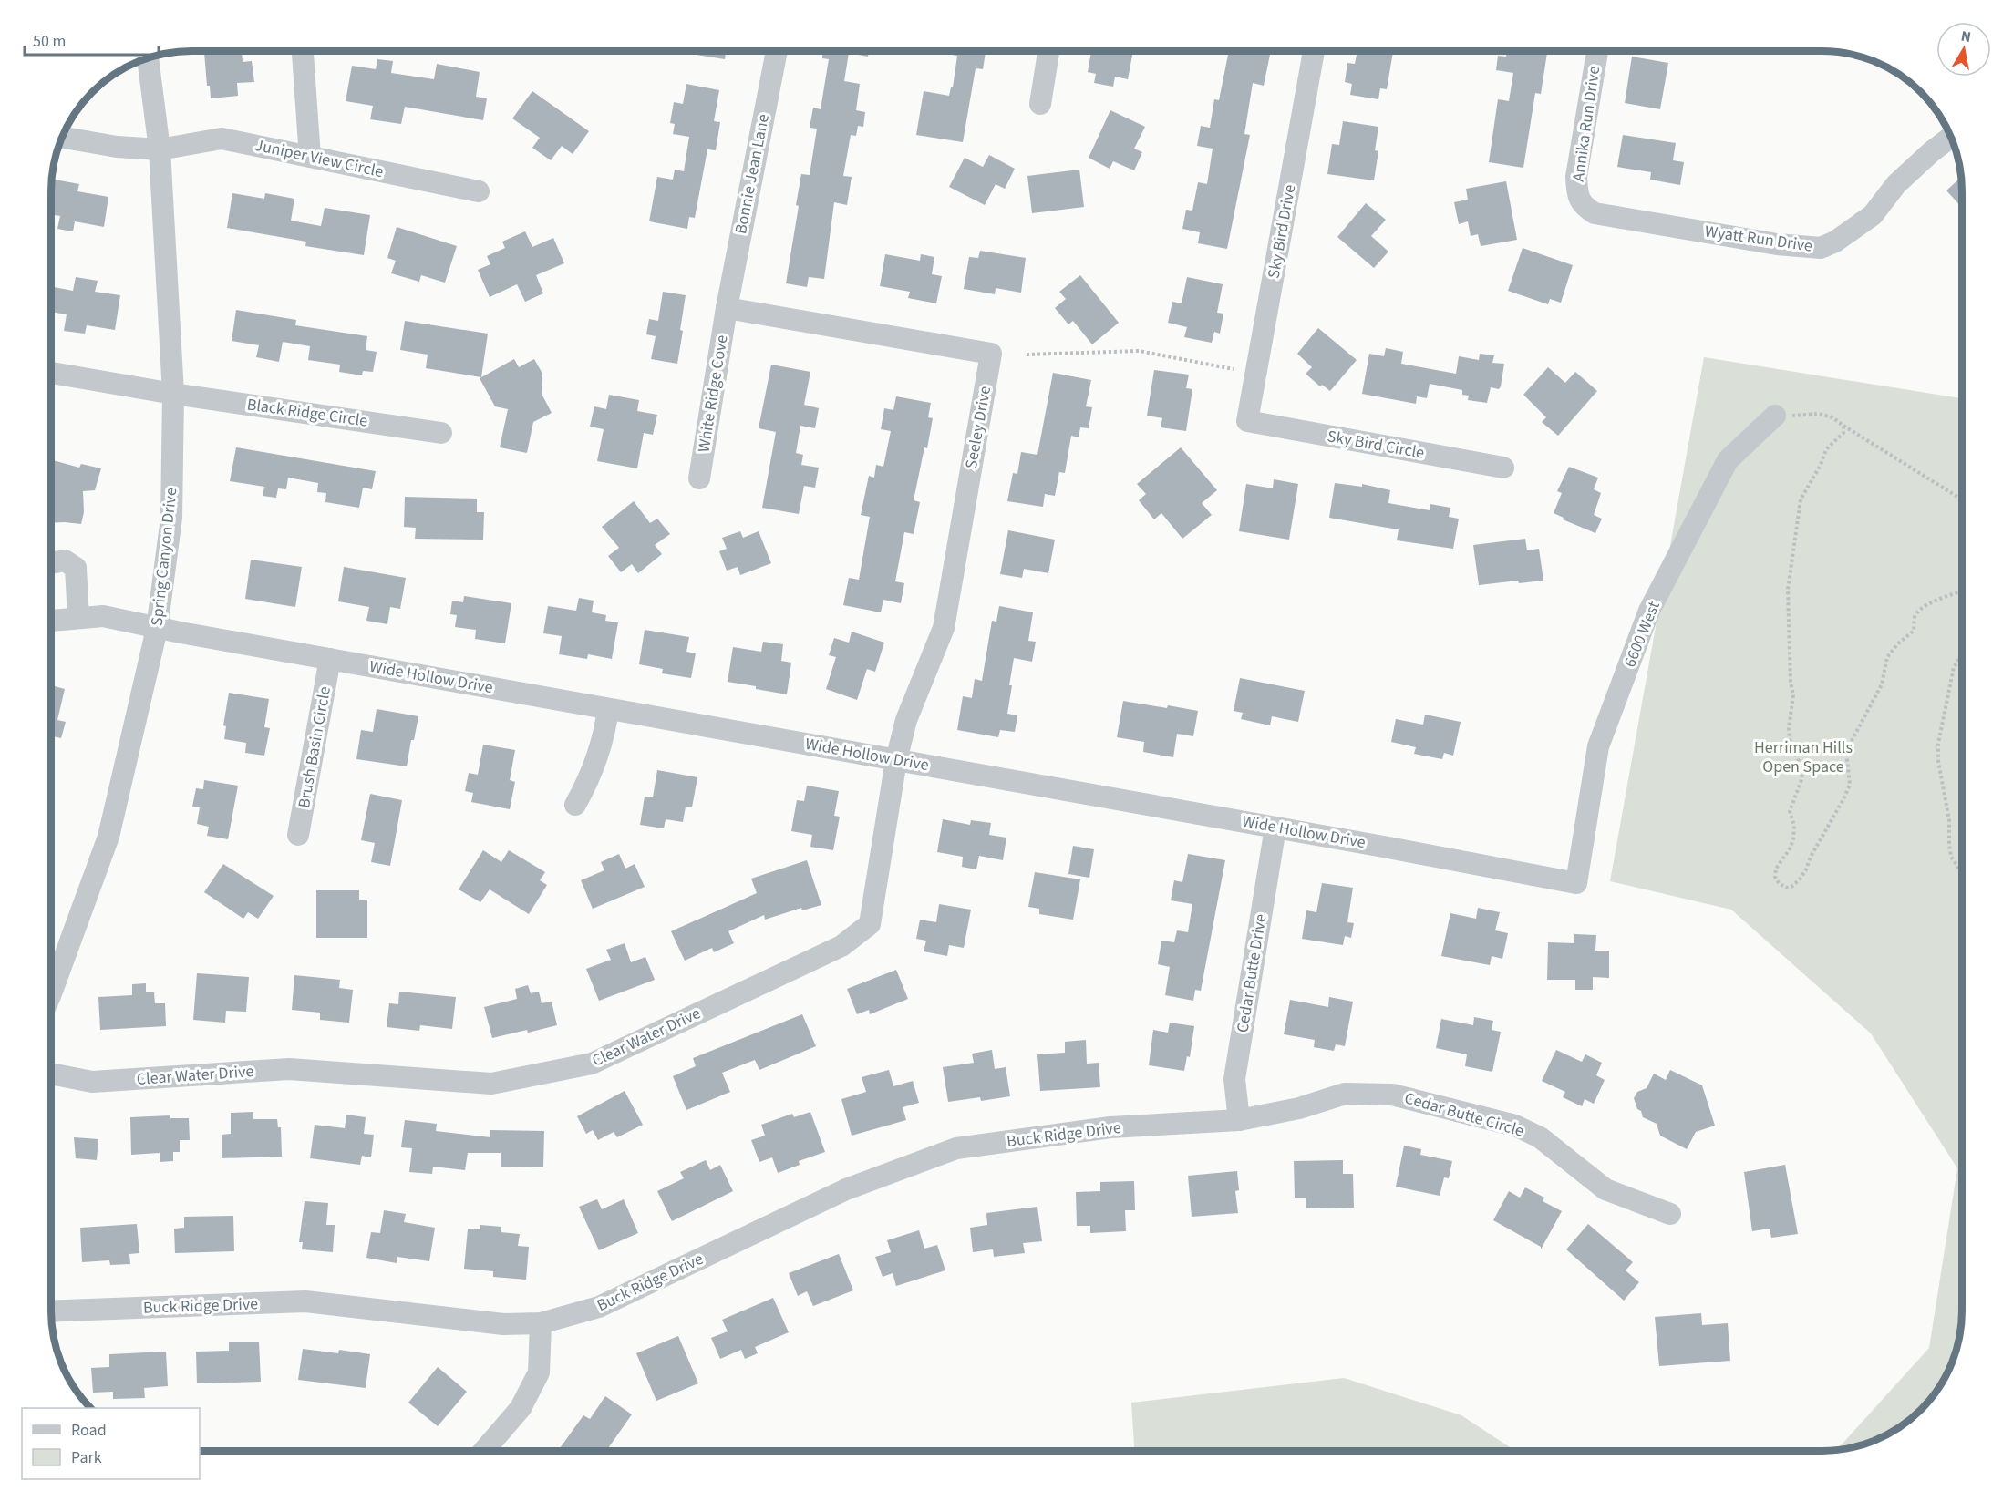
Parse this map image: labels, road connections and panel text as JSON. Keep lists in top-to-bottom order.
{
  "streets": {
    "street": [
      "Annika Run Drive",
      "Juniper View Circle",
      "Bonnie Jean Lane",
      "Sky Bird Drive",
      "Wyatt Run Drive",
      "White Ridge Cove",
      "Black Ridge Circle",
      "Seeley Drive",
      "Sky Bird Circle",
      "Spring Canyon Drive",
      "6600 West",
      "Wide Hollow Drive",
      "Brush Basin Circle",
      "Cedar Butte Drive",
      "Clear Water Drive",
      "Cedar Butte Circle",
      "Buck Ridge Drive"
    ]
  },
  "crossings": [
    ["Annika Run Drive", "Wyatt Run Drive"],
    ["Juniper View Circle", "Spring Canyon Drive"],
    ["Bonnie Jean Lane", "White Ridge Cove"],
    ["Bonnie Jean Lane", "Seeley Drive"],
    ["Sky Bird Drive", "Sky Bird Circle"],
    ["White Ridge Cove", "Seeley Drive"],
    ["Black Ridge Circle", "Spring Canyon Drive"],
    ["Seeley Drive", "Wide Hollow Drive"],
    ["Seeley Drive", "Clear Water Drive"],
    ["Spring Canyon Drive", "Wide Hollow Drive"],
    ["6600 West", "Wide Hollow Drive"],
    ["Wide Hollow Drive", "Brush Basin Circle"],
    ["Wide Hollow Drive", "Cedar Butte Drive"],
    ["Wide Hollow Drive", "Clear Water Drive"],
    ["Cedar Butte Drive", "Cedar Butte Circle"],
    ["Cedar Butte Drive", "Buck Ridge Drive"],
    ["Cedar Butte Circle", "Buck Ridge Drive"]
  ],
  "parks": ["Herriman Hills Open Space"],
  "legend": ["Road", "Park"],
  "scale_bar": "50 m",
  "north": "top"
}
